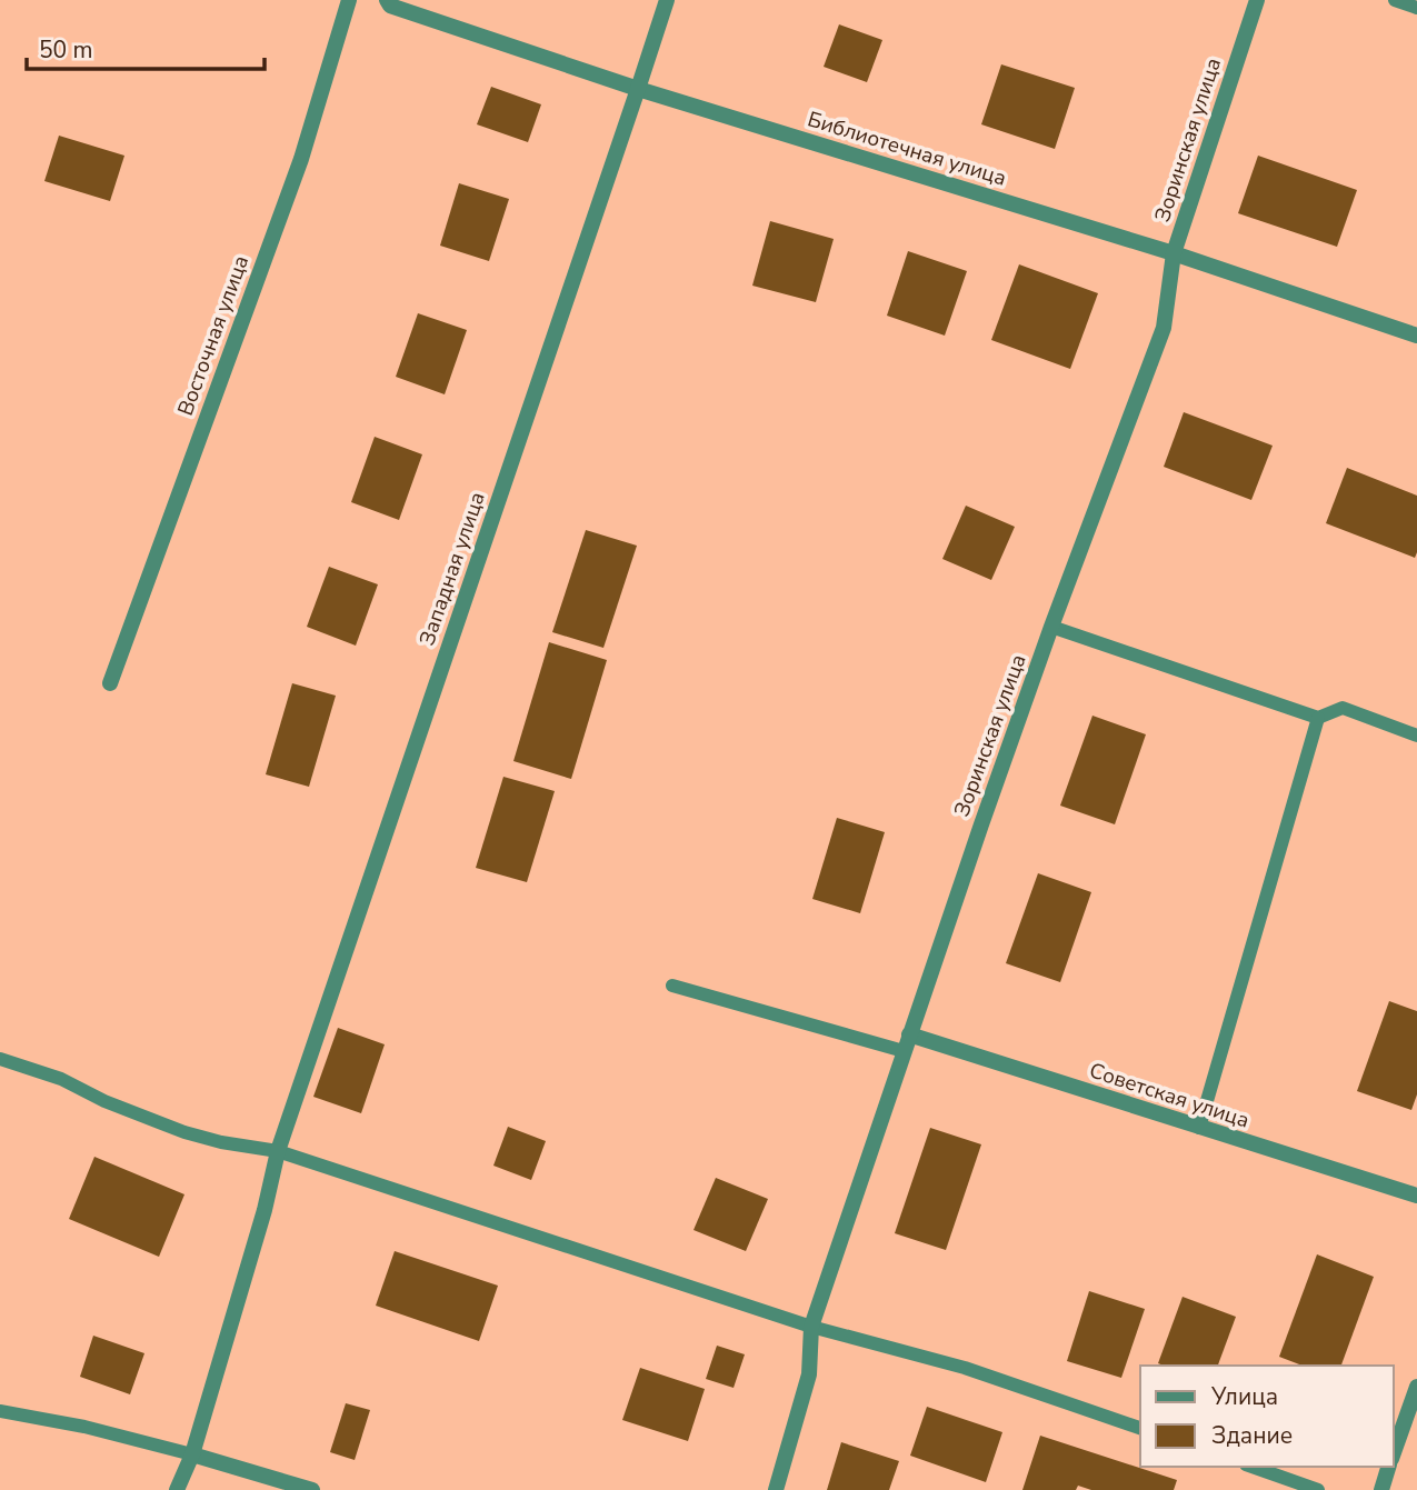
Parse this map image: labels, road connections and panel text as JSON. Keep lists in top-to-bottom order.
{
  "streets": {
    "street": [
      "Зоринская улица",
      "Библиотечная улица",
      "Восточная улица",
      "Западная улица",
      "Советская улица"
    ]
  },
  "crossings": [
    ["Зоринская улица", "Библиотечная улица"],
    ["Зоринская улица", "Советская улица"],
    ["Библиотечная улица", "Западная улица"]
  ],
  "legend": ["Улица", "Здание"],
  "scale_bar": "50 m"
}
